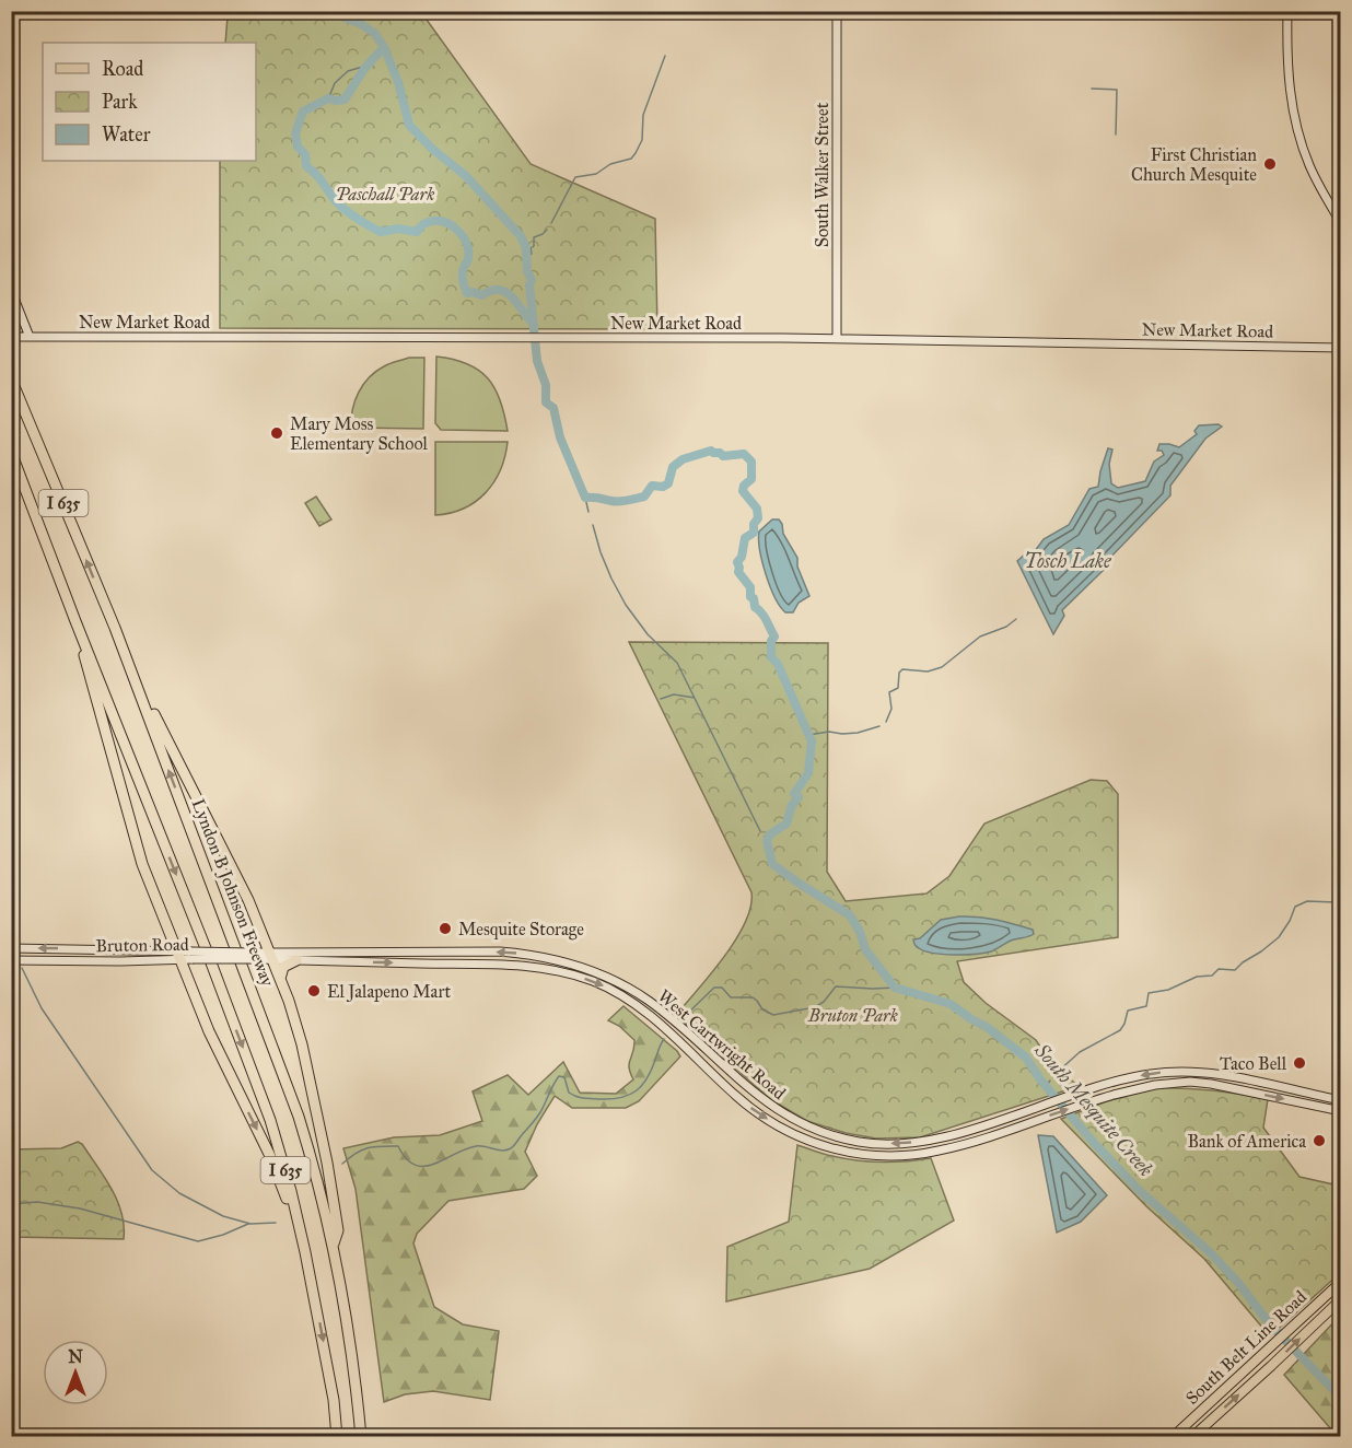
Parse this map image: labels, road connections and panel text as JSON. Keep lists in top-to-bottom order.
{
  "streets": {
    "highway": ["I 635", "Lyndon B Johnson Freeway"],
    "main road": [
      "South Walker Street",
      "New Market Road",
      "Bruton Road",
      "West Cartwright Road",
      "South Belt Line Road"
    ]
  },
  "crossings": [
    ["South Walker Street", "New Market Road"],
    ["Bruton Road", "West Cartwright Road"]
  ],
  "water": ["Tosch Lake", "South Mesquite Creek"],
  "parks": ["Paschall Park", "Bruton Park"],
  "places": [
    "First Christian Church Mesquite",
    "Mary Moss Elementary School",
    "Mesquite Storage",
    "El Jalapeno Mart",
    "Taco Bell",
    "Bank of America"
  ],
  "legend": ["Road", "Park", "Water"],
  "north": "top"
}
